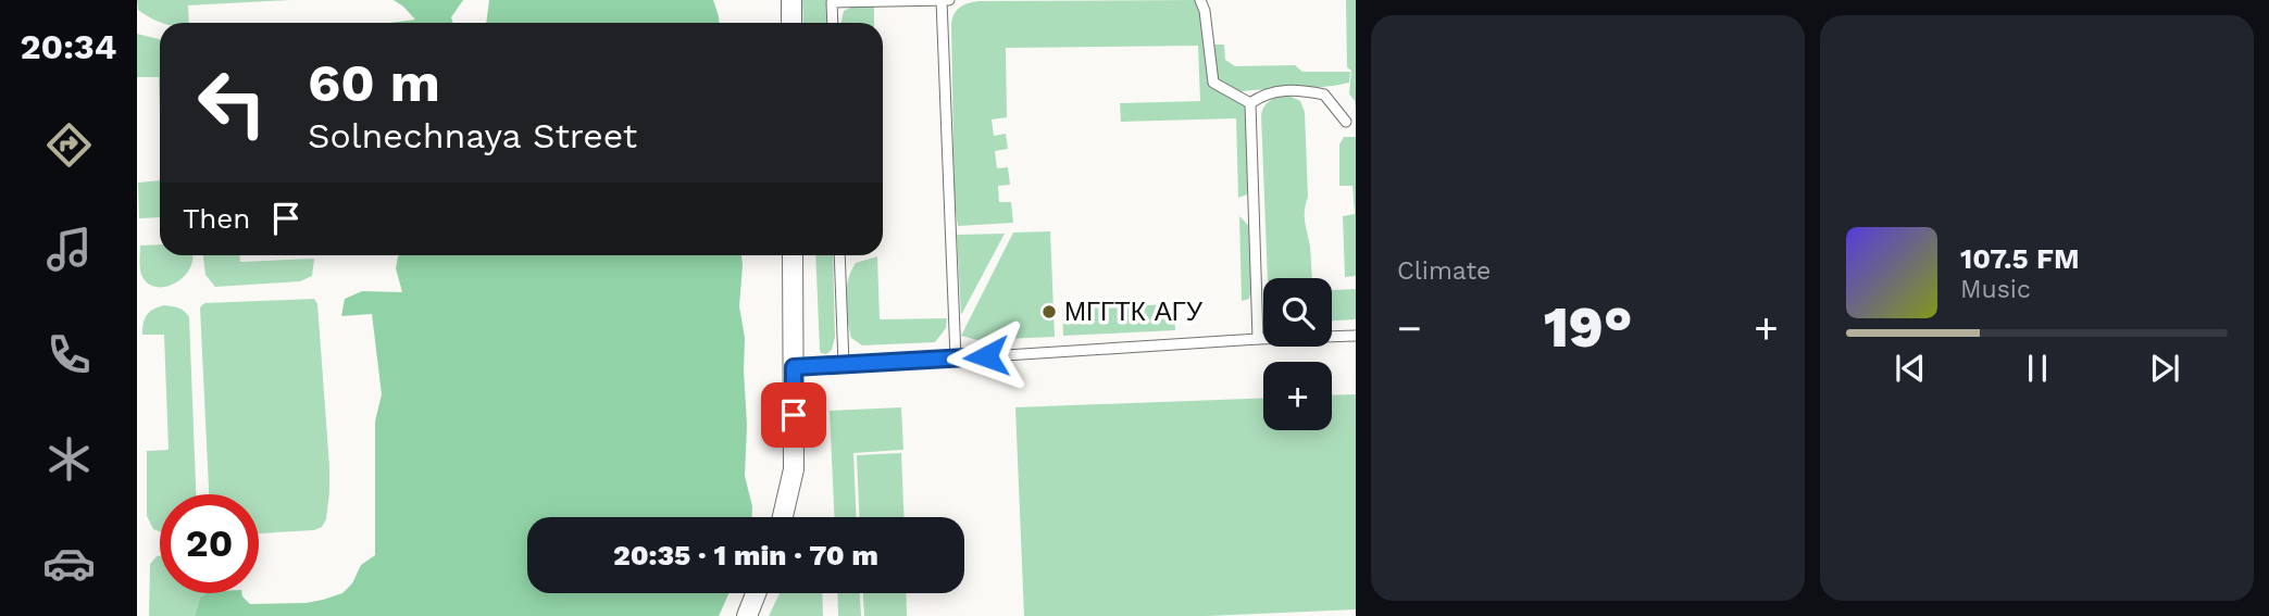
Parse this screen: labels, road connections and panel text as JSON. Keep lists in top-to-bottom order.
{
  "places": ["МГГТК АГУ"],
  "page": {
    "tabs": "20:34",
    "tile": "Climate",
    "turn": ["60 m", "Solnechnaya Street"],
    "then": "Then",
    "song": ["107.5 FM", "Music"],
    "map_buttons": "+",
    "heat": ["−", "19°", "+"],
    "limit": "20",
    "trip": "20:35 · 1 min · 70 m"
  }
}
